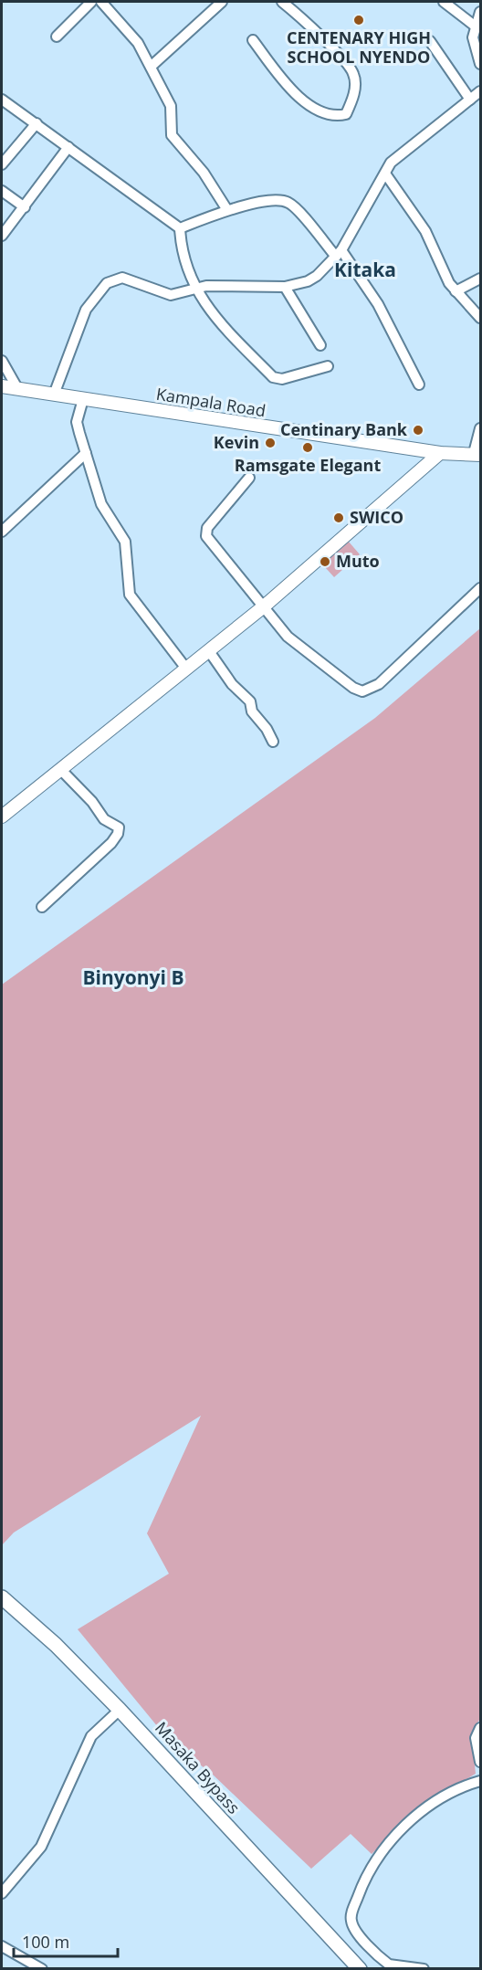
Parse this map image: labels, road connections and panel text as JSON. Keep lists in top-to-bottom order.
{
  "streets": {
    "highway": ["Masaka Bypass"],
    "main road": ["Kampala Road"]
  },
  "districts": ["Kitaka", "Binyonyi B"],
  "places": [
    "CENTENARY HIGH SCHOOL NYENDO",
    "Centinary Bank",
    "Kevin",
    "Ramsgate Elegant",
    "SWICO",
    "Muto"
  ],
  "scale_bar": "100 m"
}
